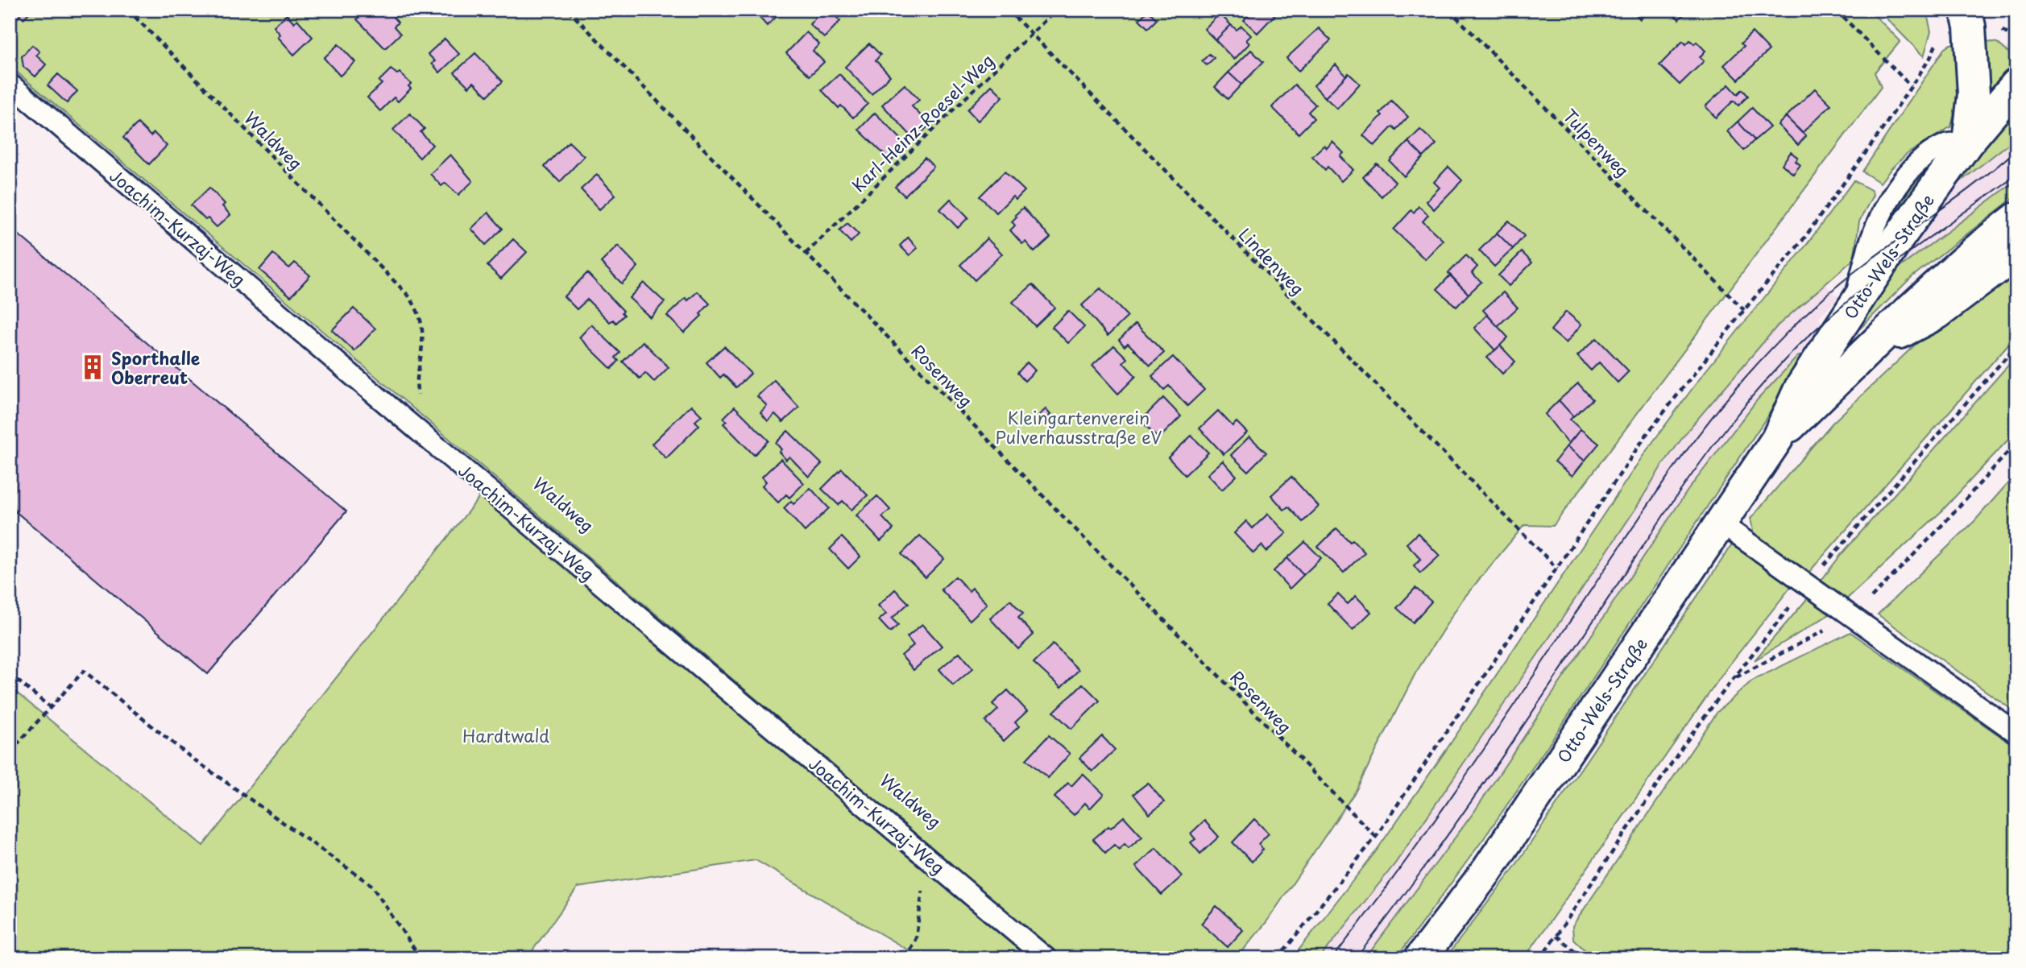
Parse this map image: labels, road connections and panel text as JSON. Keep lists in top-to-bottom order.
{
  "streets": {
    "street": ["Otto-Wels-Straße"],
    "lane": ["Joachim-Kurzaj-Weg"],
    "path": [
      "Karl-Heinz-Roesel-Weg",
      "Waldweg",
      "Tulpenweg",
      "Lindenweg",
      "Rosenweg"
    ]
  },
  "crossings": [
    ["Karl-Heinz-Roesel-Weg", "Lindenweg"],
    ["Karl-Heinz-Roesel-Weg", "Rosenweg"]
  ],
  "parks": ["Kleingartenverein Pulverhausstraße eV", "Hardtwald"],
  "places": {
    "building": ["Sporthalle Oberreut"]
  }
}
